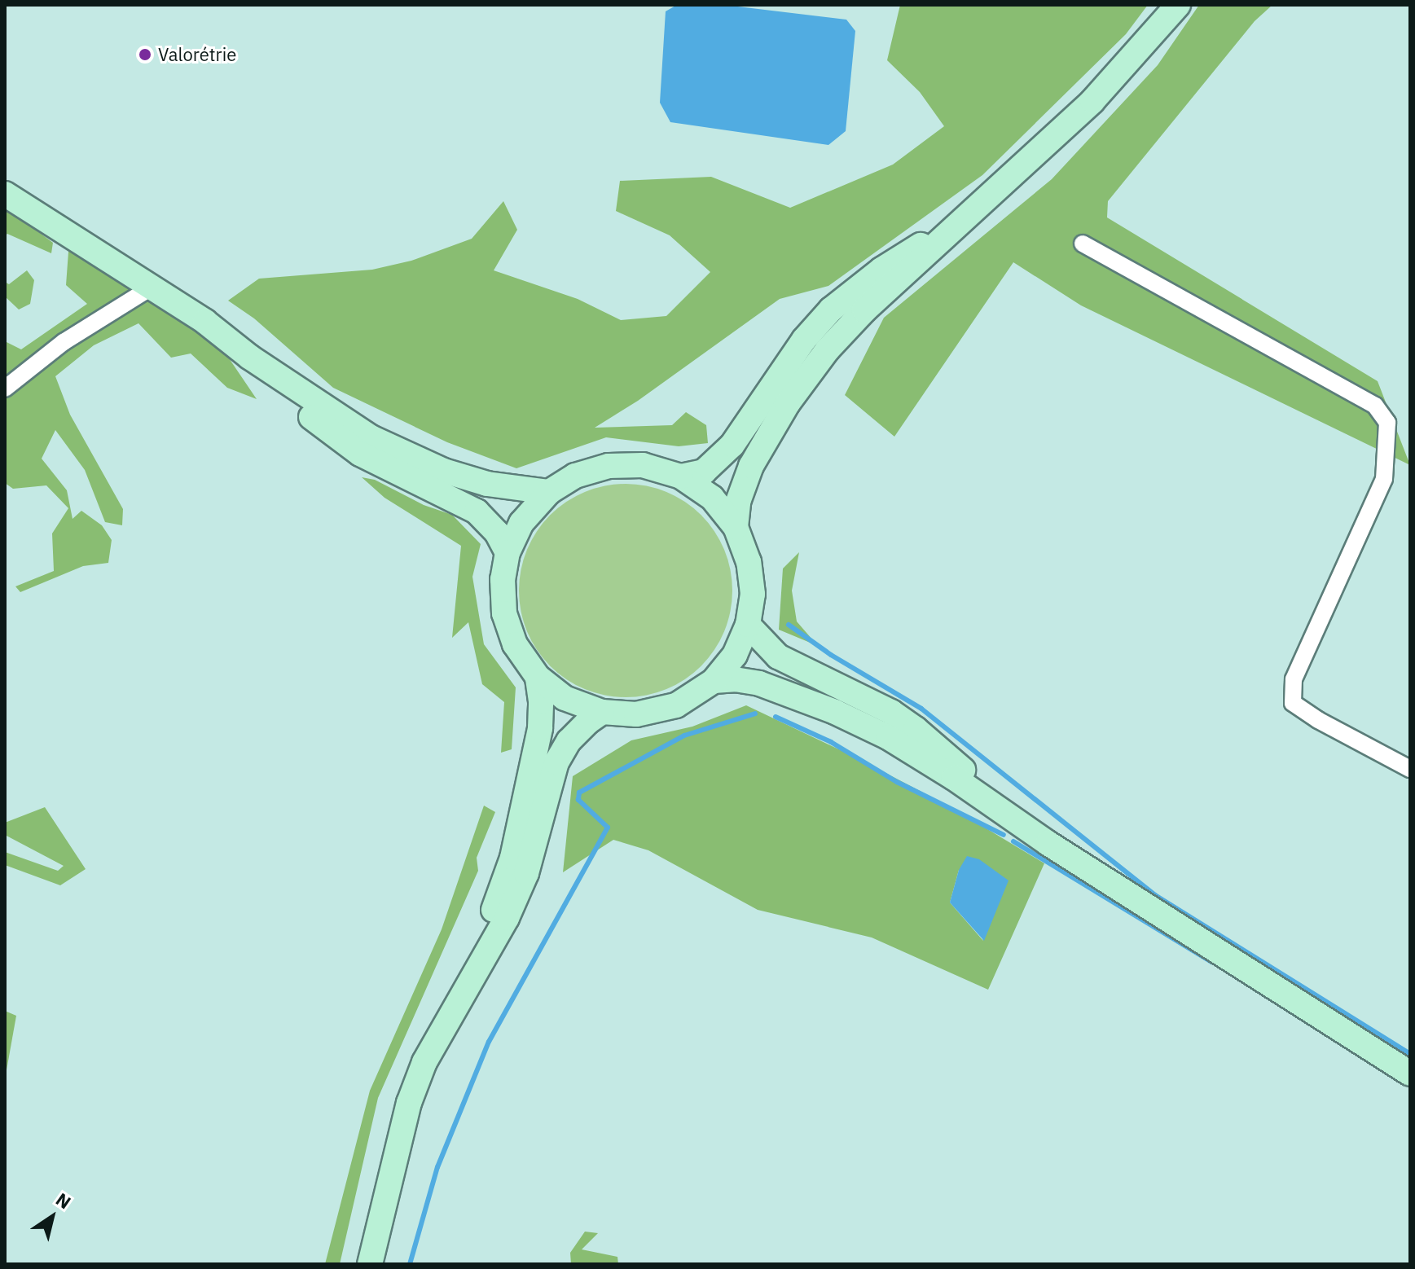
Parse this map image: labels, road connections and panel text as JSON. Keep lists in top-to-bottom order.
{
  "places": ["Valorétrie"],
  "north": "top right"
}
